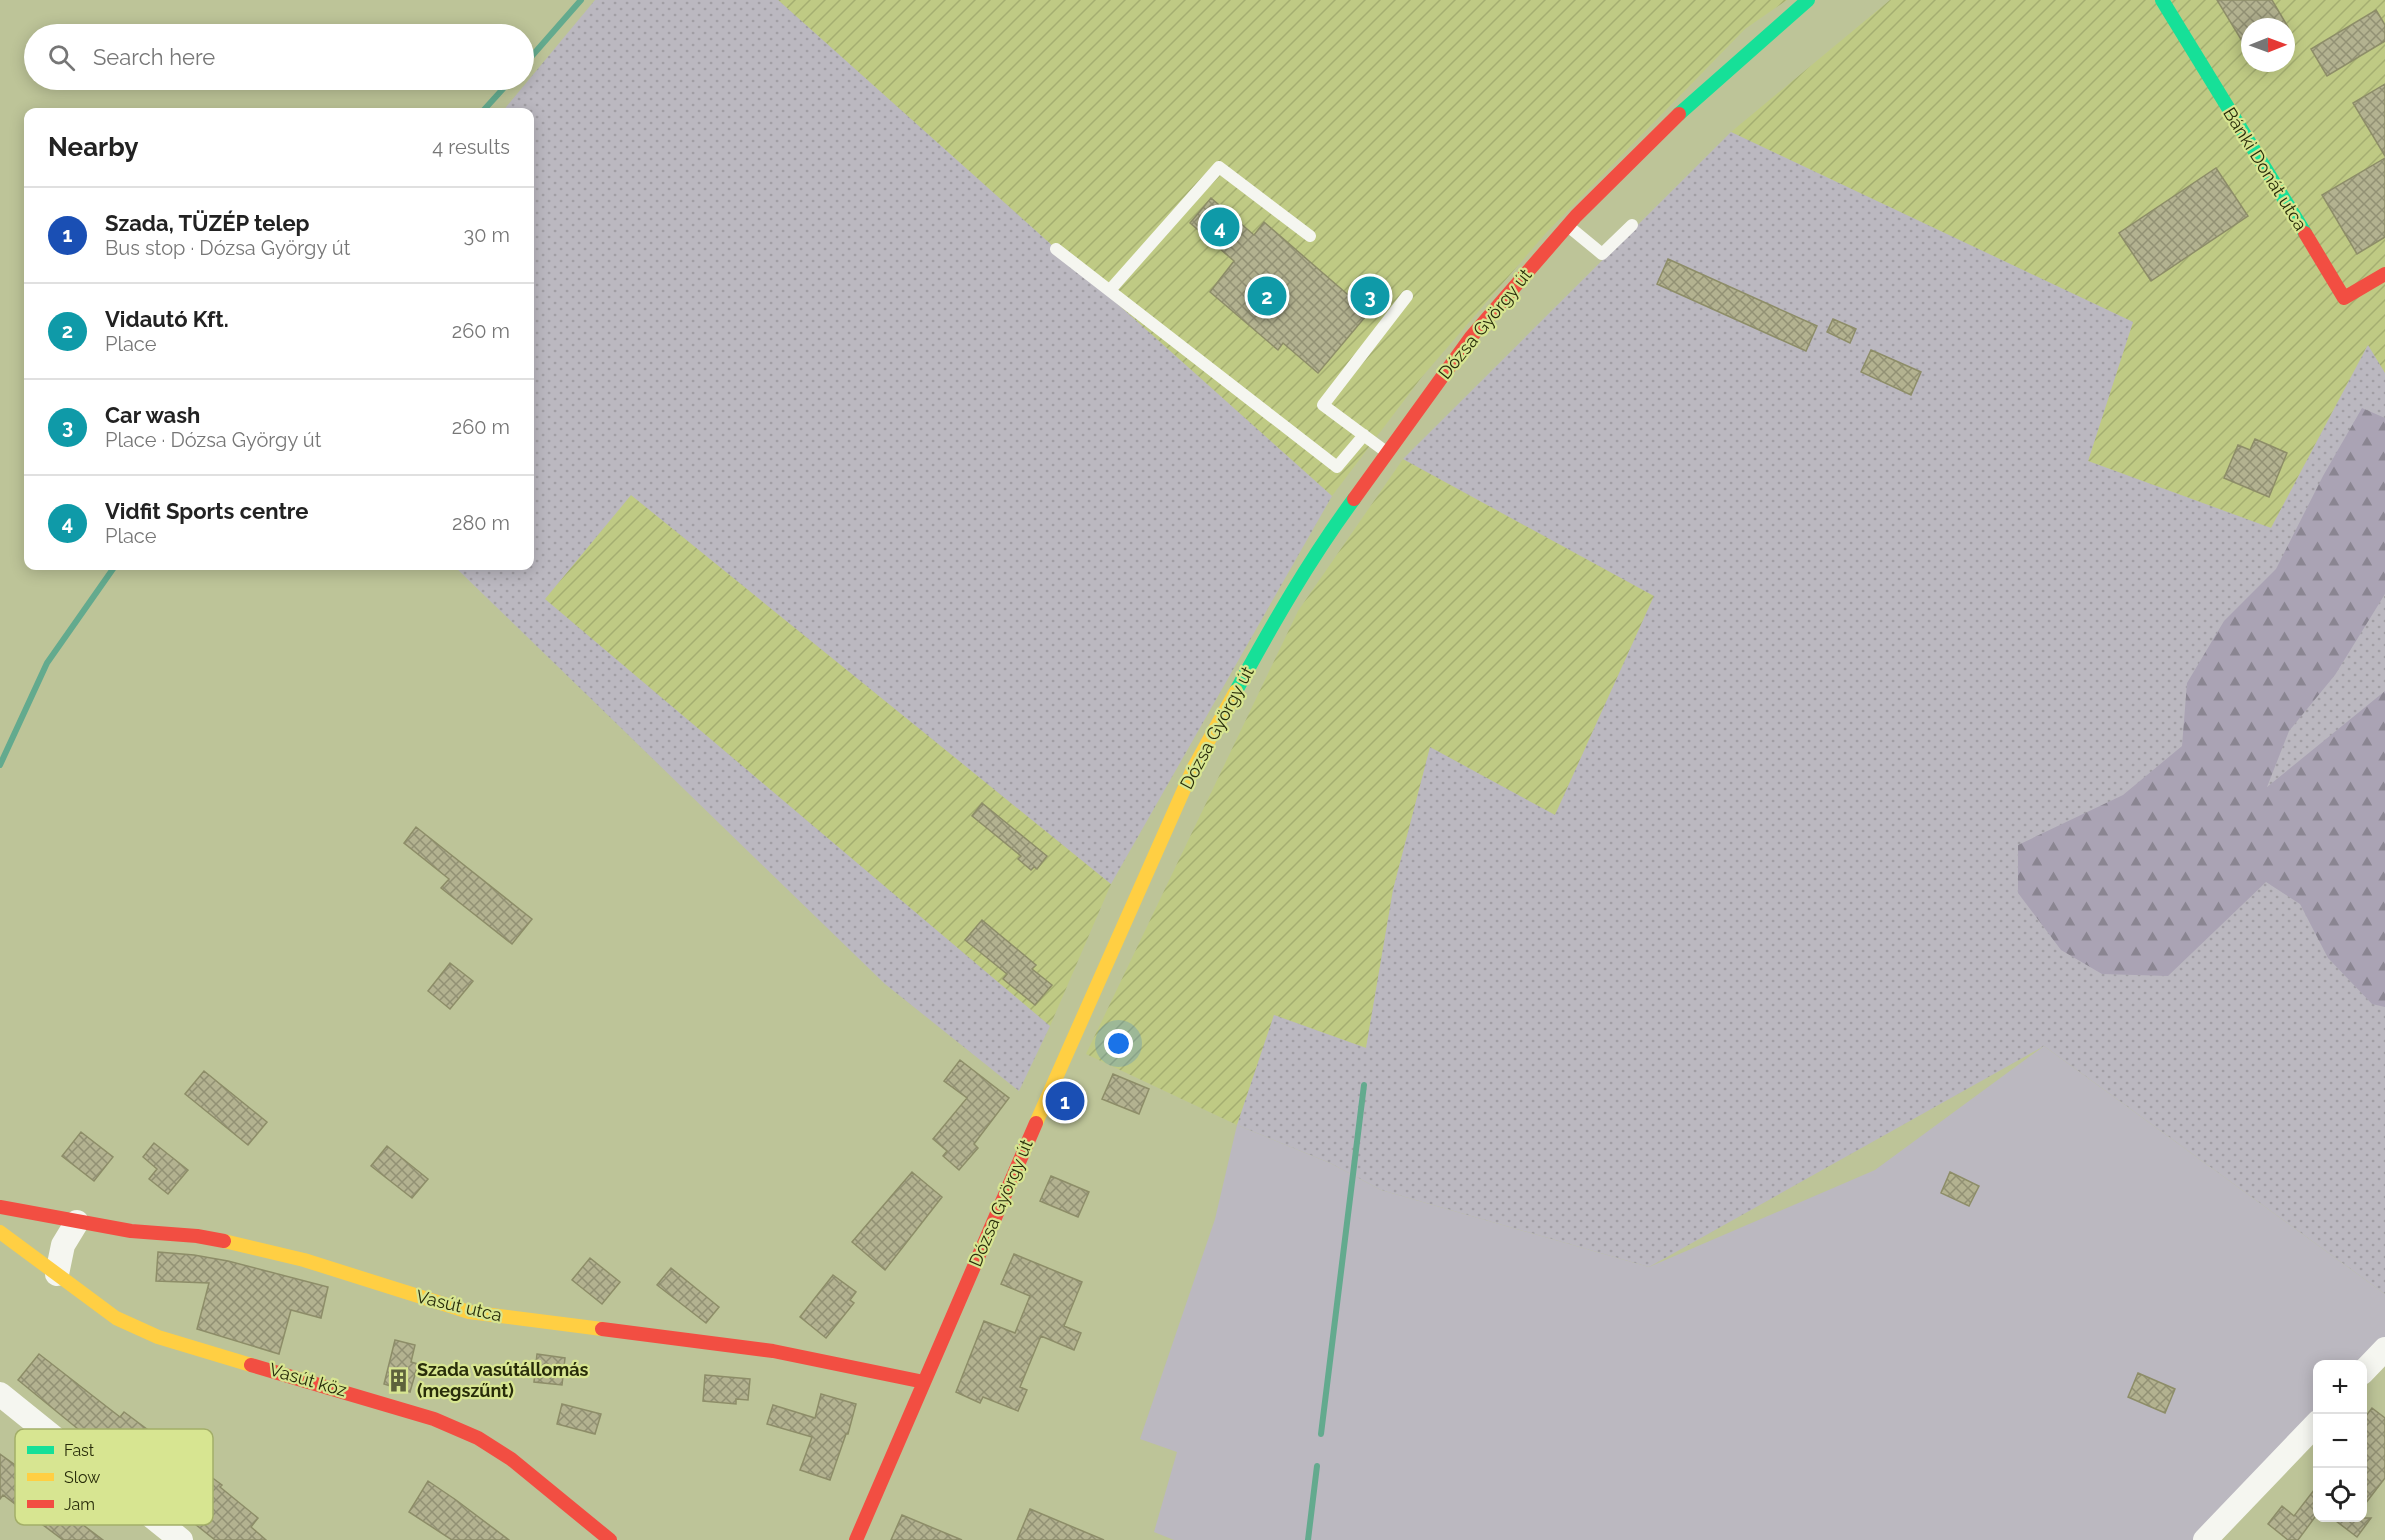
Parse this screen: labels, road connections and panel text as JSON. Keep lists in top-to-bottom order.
{
  "streets": {
    "street": [
      "Bánki Donát utca",
      "Dózsa György út",
      "Vasút utca",
      "Vasút köz"
    ]
  },
  "crossings": [
    ["Dózsa György út", "Vasút utca"]
  ],
  "places": {
    "building": ["Szada vasútállomás (megszűnt)"]
  },
  "legend": ["Fast", "Slow", "Jam"],
  "north": "right",
  "page": {
    "search": "Search here",
    "heading": ["Nearby", "4 results"],
    "list": [
      {
        "mark": "1",
        "name": "Szada, TÜZÉP telep",
        "note": "Bus stop · Dózsa György út",
        "value": "30 m"
      },
      {
        "mark": "2",
        "name": "Vidautó Kft.",
        "note": "Place",
        "value": "260 m"
      },
      {
        "mark": "3",
        "name": "Car wash",
        "note": "Place · Dózsa György út",
        "value": "260 m"
      },
      {
        "mark": "4",
        "name": "Vidfit Sports centre",
        "note": "Place",
        "value": "280 m"
      }
    ],
    "pins": [
      "4",
      "2",
      "3",
      "1"
    ],
    "map_buttons": ["+", "−"]
  }
}
